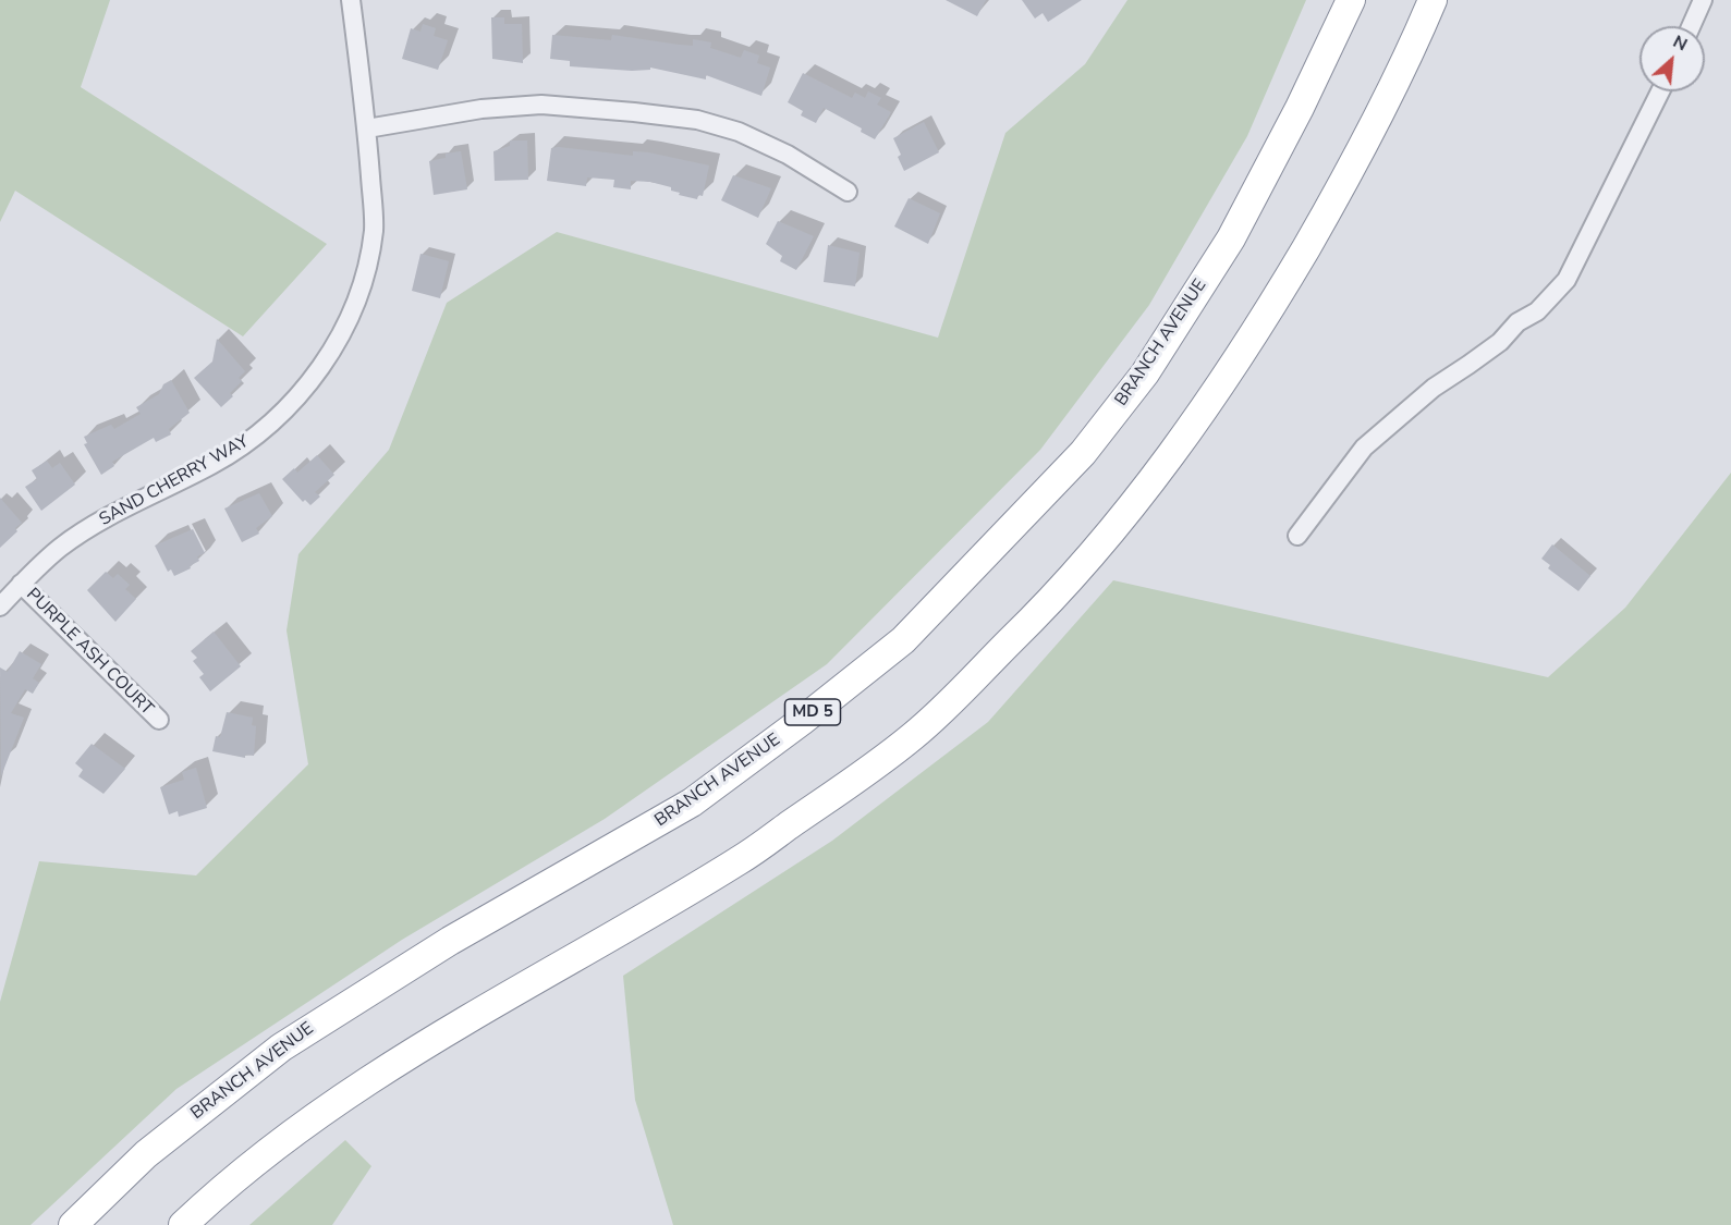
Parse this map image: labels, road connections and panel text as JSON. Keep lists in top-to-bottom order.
{
  "streets": {
    "highway": ["BRANCH AVENUE", "MD 5"],
    "street": ["SAND CHERRY WAY", "PURPLE ASH COURT"]
  },
  "crossings": [
    ["SAND CHERRY WAY", "PURPLE ASH COURT"]
  ],
  "north": "top right"
}
